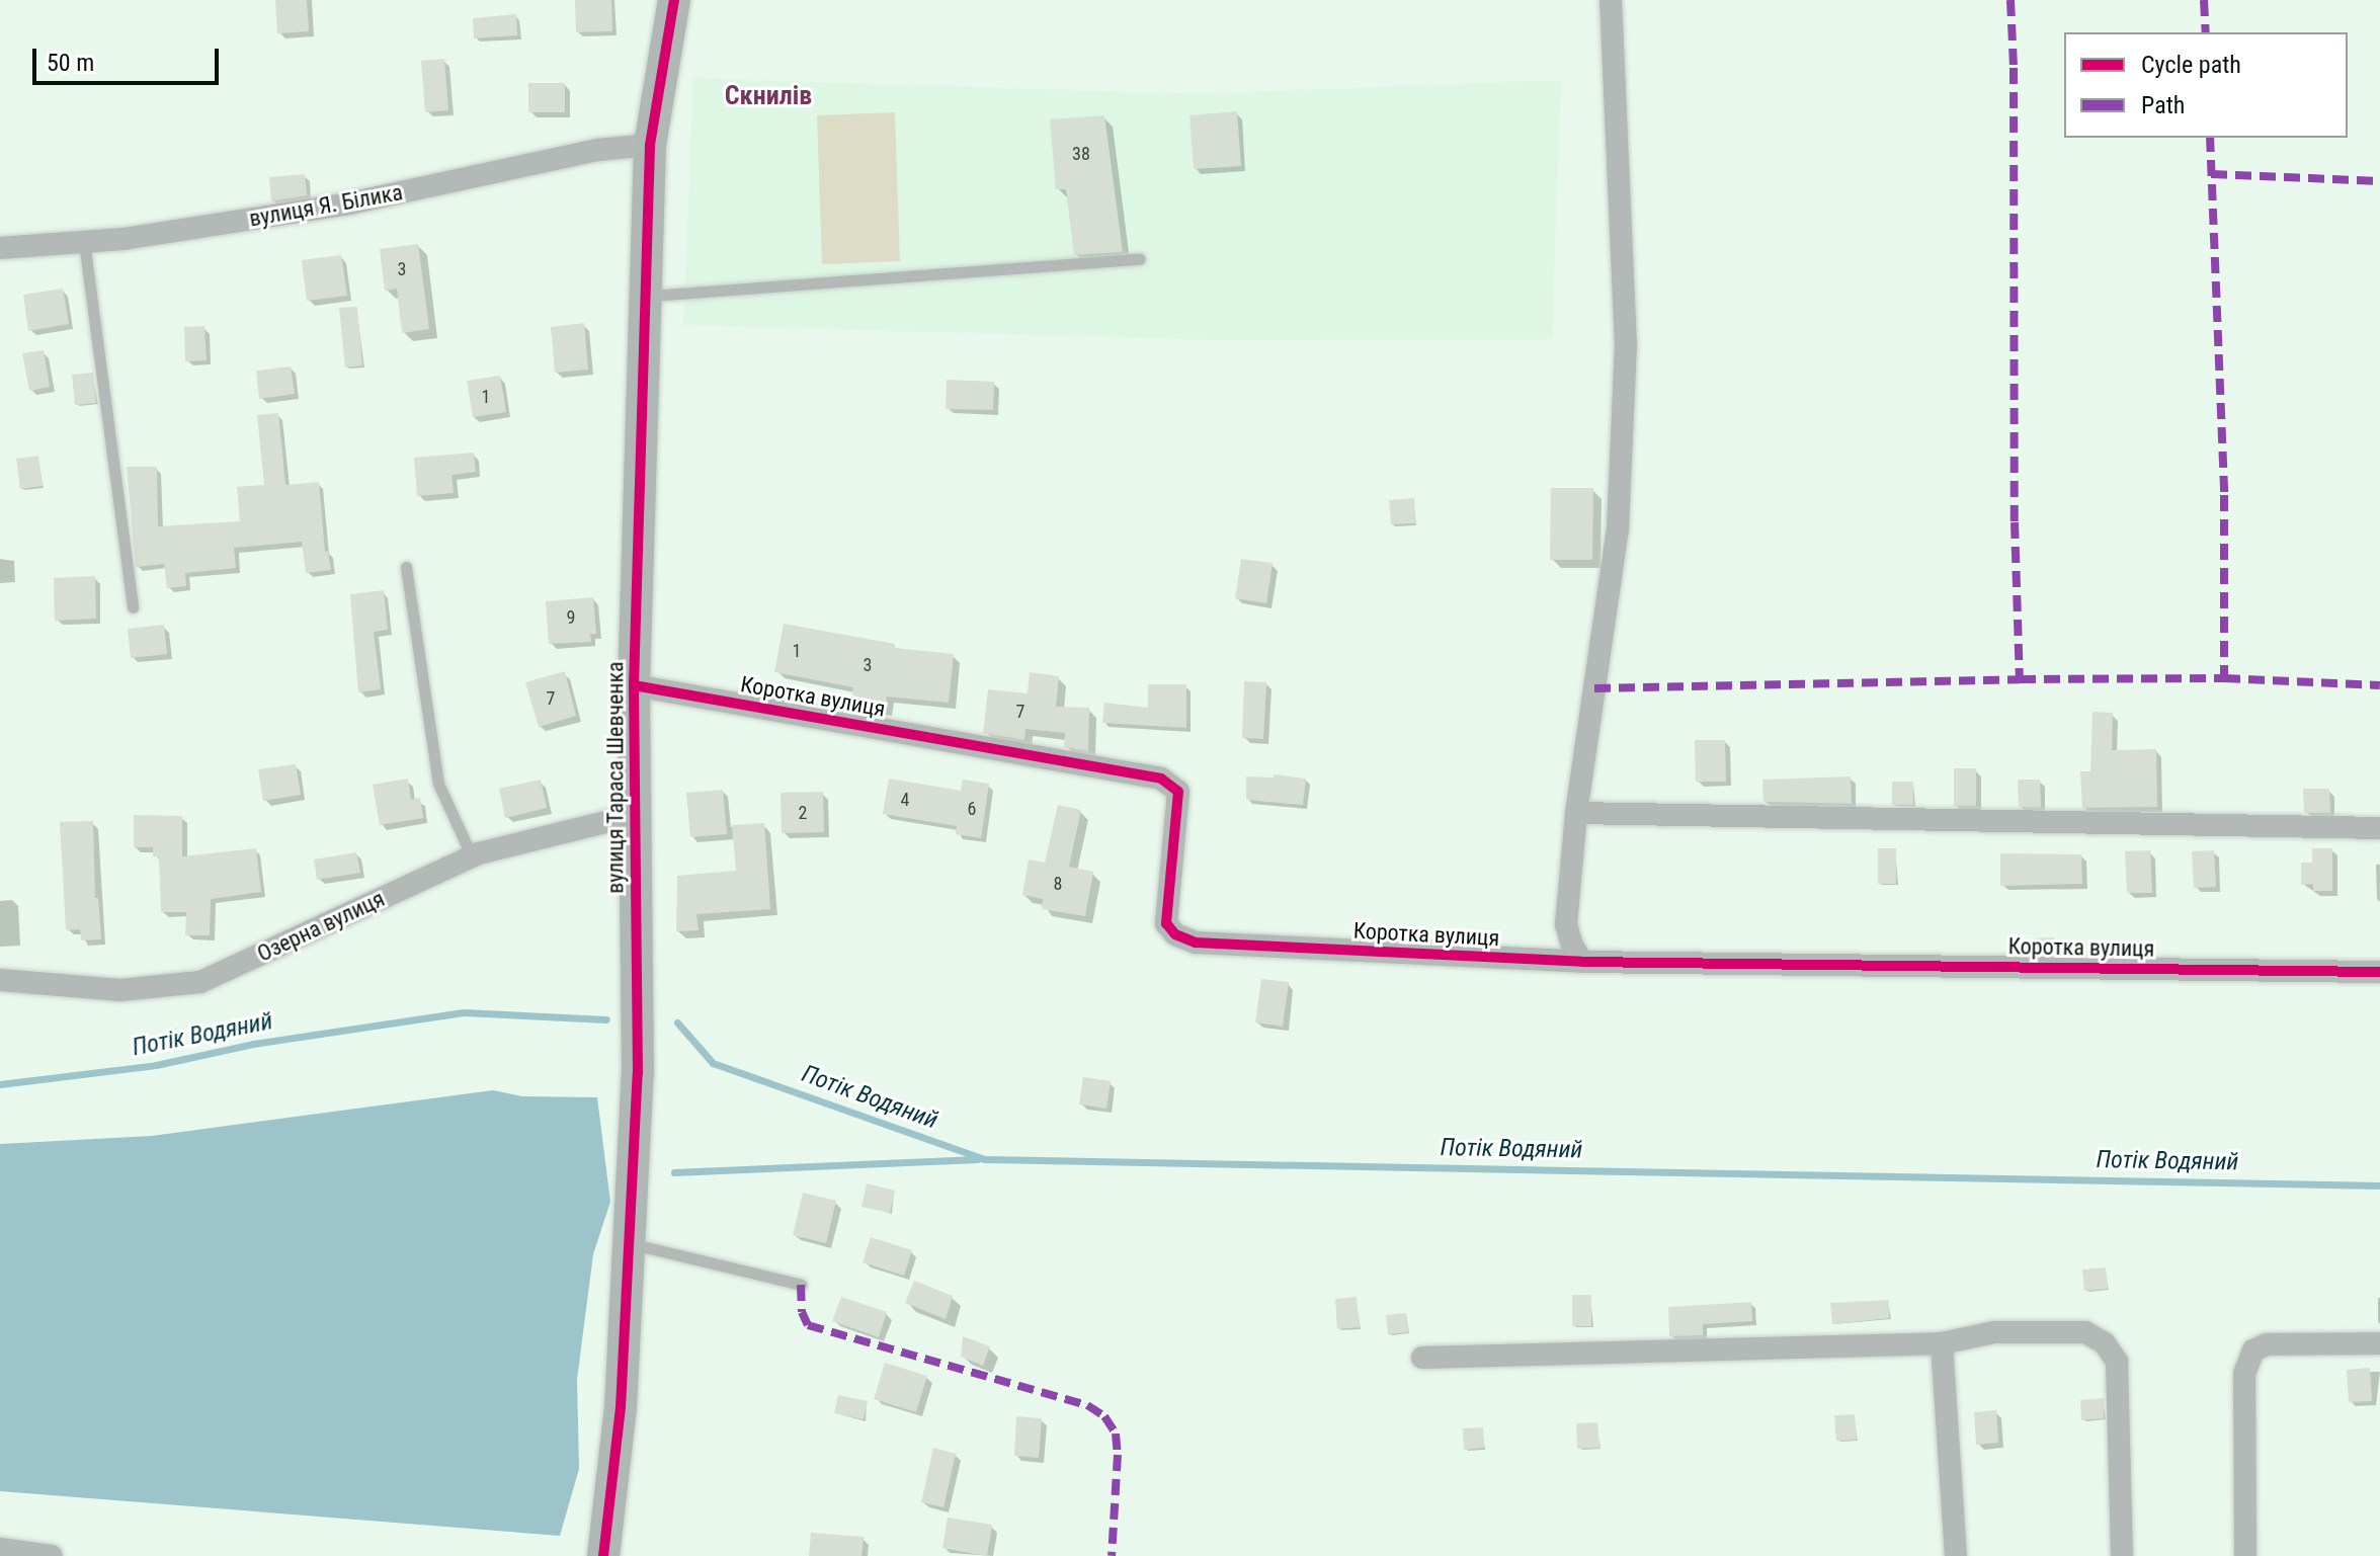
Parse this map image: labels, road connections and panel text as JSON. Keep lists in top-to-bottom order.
{
  "streets": {
    "street": [
      "вулиця Я. Білика",
      "Коротка вулиця",
      "вулиця Тараса Шевченка",
      "Озерна вулиця"
    ]
  },
  "crossings": [
    ["вулиця Я. Білика", "вулиця Тараса Шевченка"],
    ["Коротка вулиця", "вулиця Тараса Шевченка"],
    ["вулиця Тараса Шевченка", "Озерна вулиця"]
  ],
  "districts": ["Скнилів"],
  "water": ["Потік Водяний"],
  "house_numbers": [
    "38",
    "3",
    "1",
    "9",
    "1",
    "3",
    "7",
    "7",
    "4",
    "6",
    "2",
    "8"
  ],
  "legend": ["Cycle path", "Path"],
  "scale_bar": "50 m"
}
